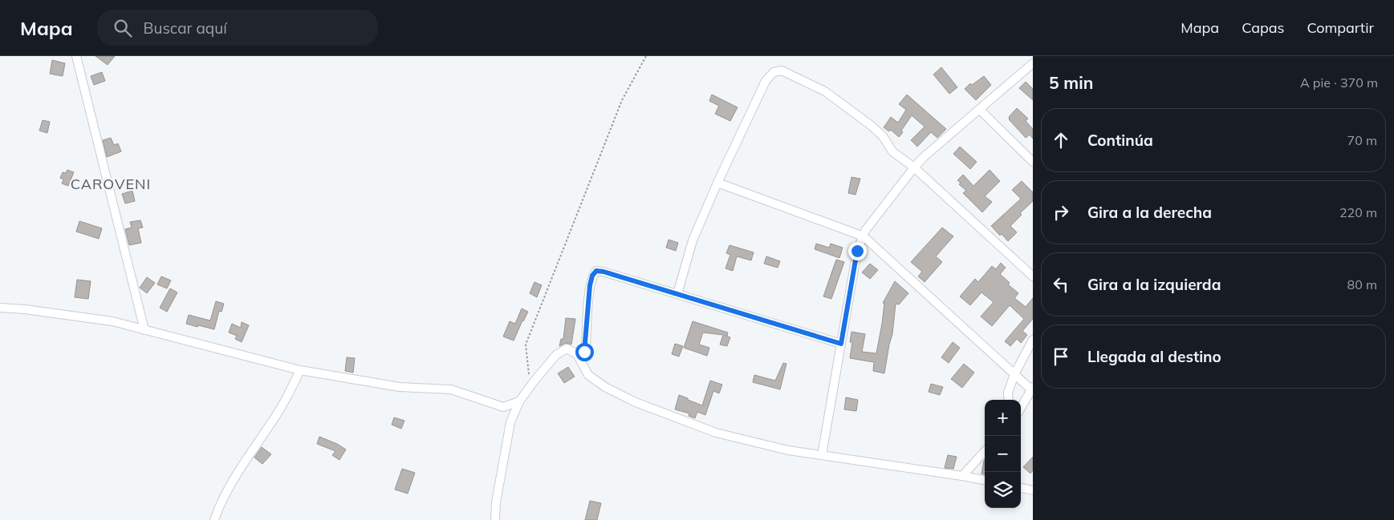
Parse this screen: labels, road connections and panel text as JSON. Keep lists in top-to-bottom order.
{
  "districts": ["CAROVENI"],
  "page": {
    "header": "Mapa",
    "search": "Buscar aquí",
    "nav": ["Mapa", "Capas", "Compartir"],
    "heading": ["5 min", "A pie · 370 m"],
    "list": [
      ["Continúa", "70 m"],
      ["Gira a la derecha", "220 m"],
      ["Gira a la izquierda", "80 m"],
      "Llegada al destino"
    ],
    "map_buttons": ["+", "−"]
  }
}
